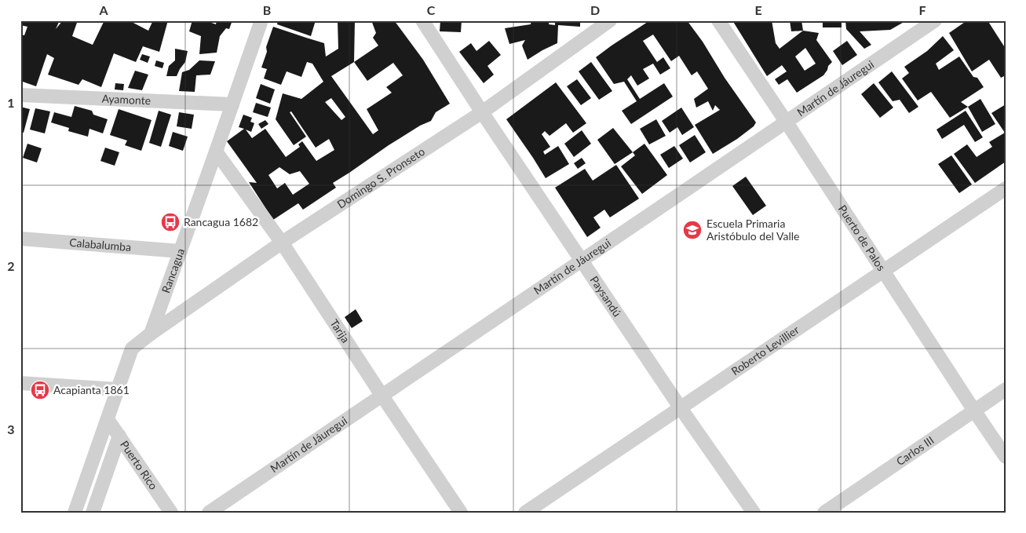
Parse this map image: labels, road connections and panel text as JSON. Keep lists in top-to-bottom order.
{
  "streets": {
    "street": [
      "Martín de Jáuregui",
      "Ayamonte",
      "Domingo S. Pronseto",
      "Puerto de Palos",
      "Calabalumba",
      "Rancagua",
      "Paysandú",
      "Tarija",
      "Roberto Levillier",
      "Carlos III",
      "Puerto Rico"
    ]
  },
  "crossings": [
    ["Martín de Jáuregui", "Puerto de Palos"],
    ["Martín de Jáuregui", "Paysandú"],
    ["Martín de Jáuregui", "Tarija"],
    ["Ayamonte", "Rancagua"],
    ["Domingo S. Pronseto", "Rancagua"],
    ["Domingo S. Pronseto", "Paysandú"],
    ["Domingo S. Pronseto", "Tarija"],
    ["Puerto de Palos", "Roberto Levillier"],
    ["Puerto de Palos", "Carlos III"],
    ["Calabalumba", "Rancagua"],
    ["Rancagua", "Tarija"],
    ["Paysandú", "Roberto Levillier"]
  ],
  "places": {
    "bus stop": ["Rancagua 1682", "Acapianta 1861"],
    "school or university": ["Escuela Primaria Aristóbulo del Valle"]
  },
  "grid": {
    "columns": [
      "A",
      "B",
      "C",
      "D",
      "E",
      "F"
    ],
    "rows": ["1", "2", "3"]
  }
}
